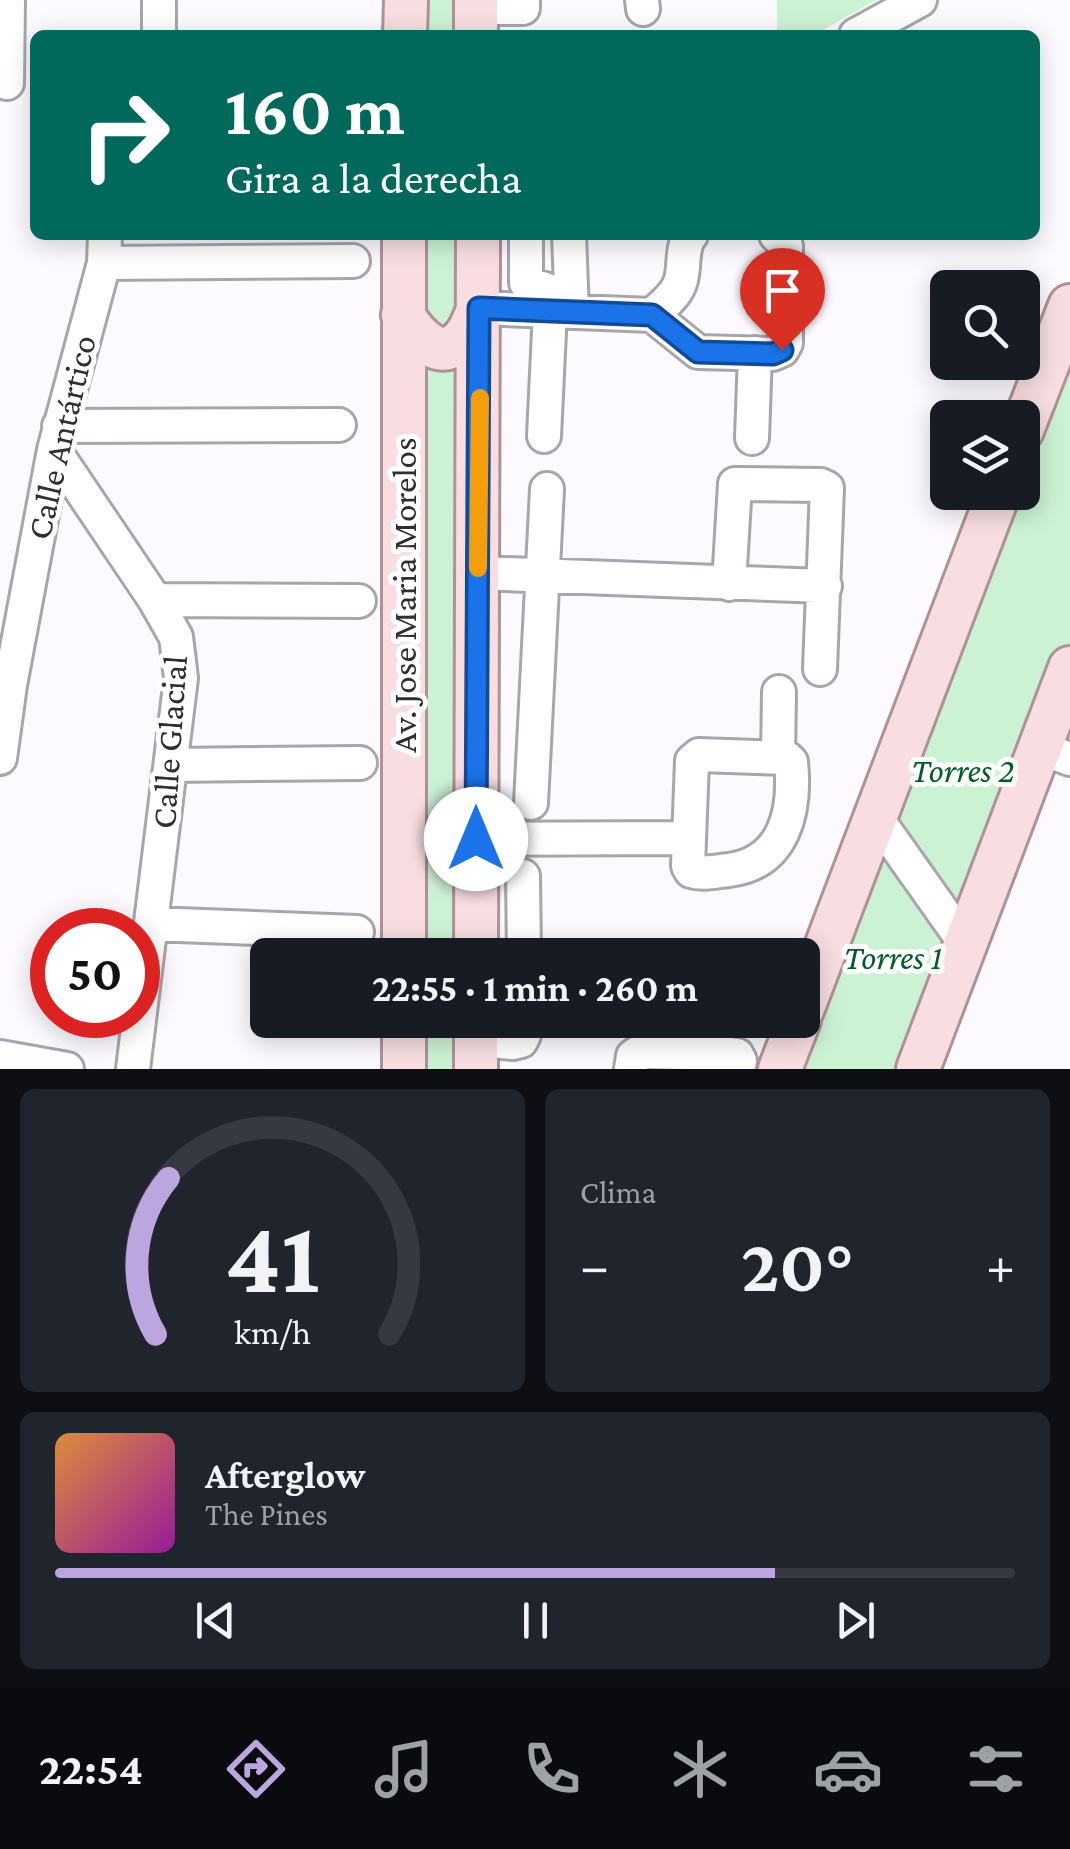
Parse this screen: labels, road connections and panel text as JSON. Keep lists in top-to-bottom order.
{
  "streets": {
    "main road": ["Av. Jose Maria Morelos"],
    "street": ["Calle Antártico", "Calle Glacial"]
  },
  "crossings": [
    ["Calle Antártico", "Calle Glacial"]
  ],
  "parks": ["Torres 2", "Torres 1"],
  "page": {
    "turn": ["160 m", "Gira a la derecha"],
    "limit": "50",
    "trip": "22:55 · 1 min · 260 m",
    "tile": "Clima",
    "heat": ["−", "20°", "+"],
    "song": ["Afterglow", "The Pines"],
    "tabs": "22:54",
    "gauge": ["41", "km/h"]
  }
}
